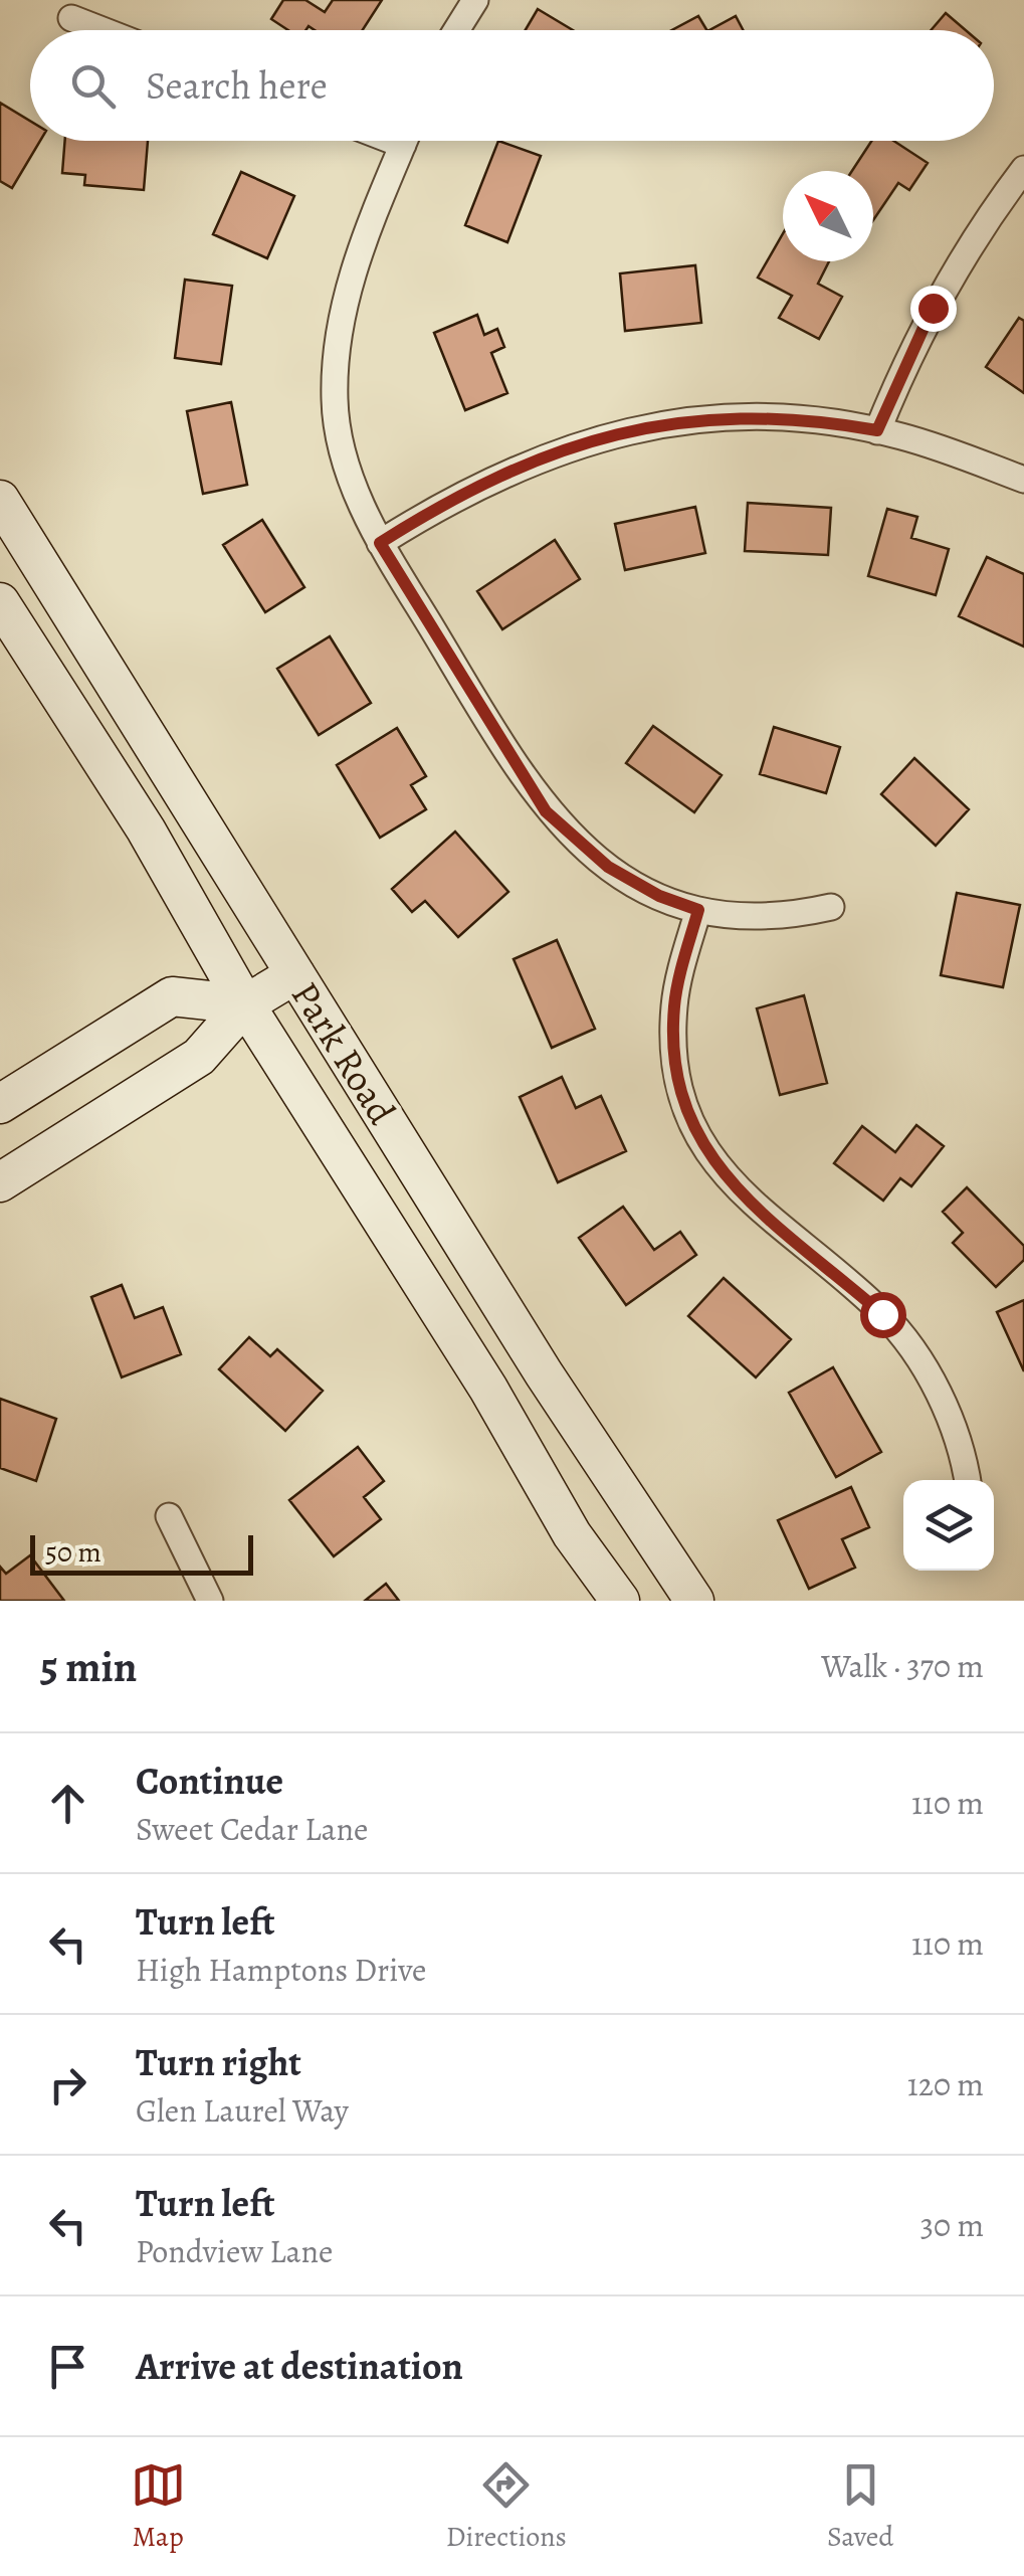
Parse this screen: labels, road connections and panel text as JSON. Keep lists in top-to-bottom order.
{
  "streets": {
    "main road": ["Park Road"]
  },
  "scale_bar": "50 m",
  "north": "top left",
  "page": {
    "search": "Search here",
    "scale": "50 m",
    "heading": ["5 min", "Walk · 370 m"],
    "list": [
      ["Continue", "Sweet Cedar Lane", "110 m"],
      ["Turn left", "High Hamptons Drive", "110 m"],
      ["Turn right", "Glen Laurel Way", "120 m"],
      ["Turn left", "Pondview Lane", "30 m"],
      "Arrive at destination"
    ],
    "nav": ["Map", "Directions", "Saved"]
  }
}
